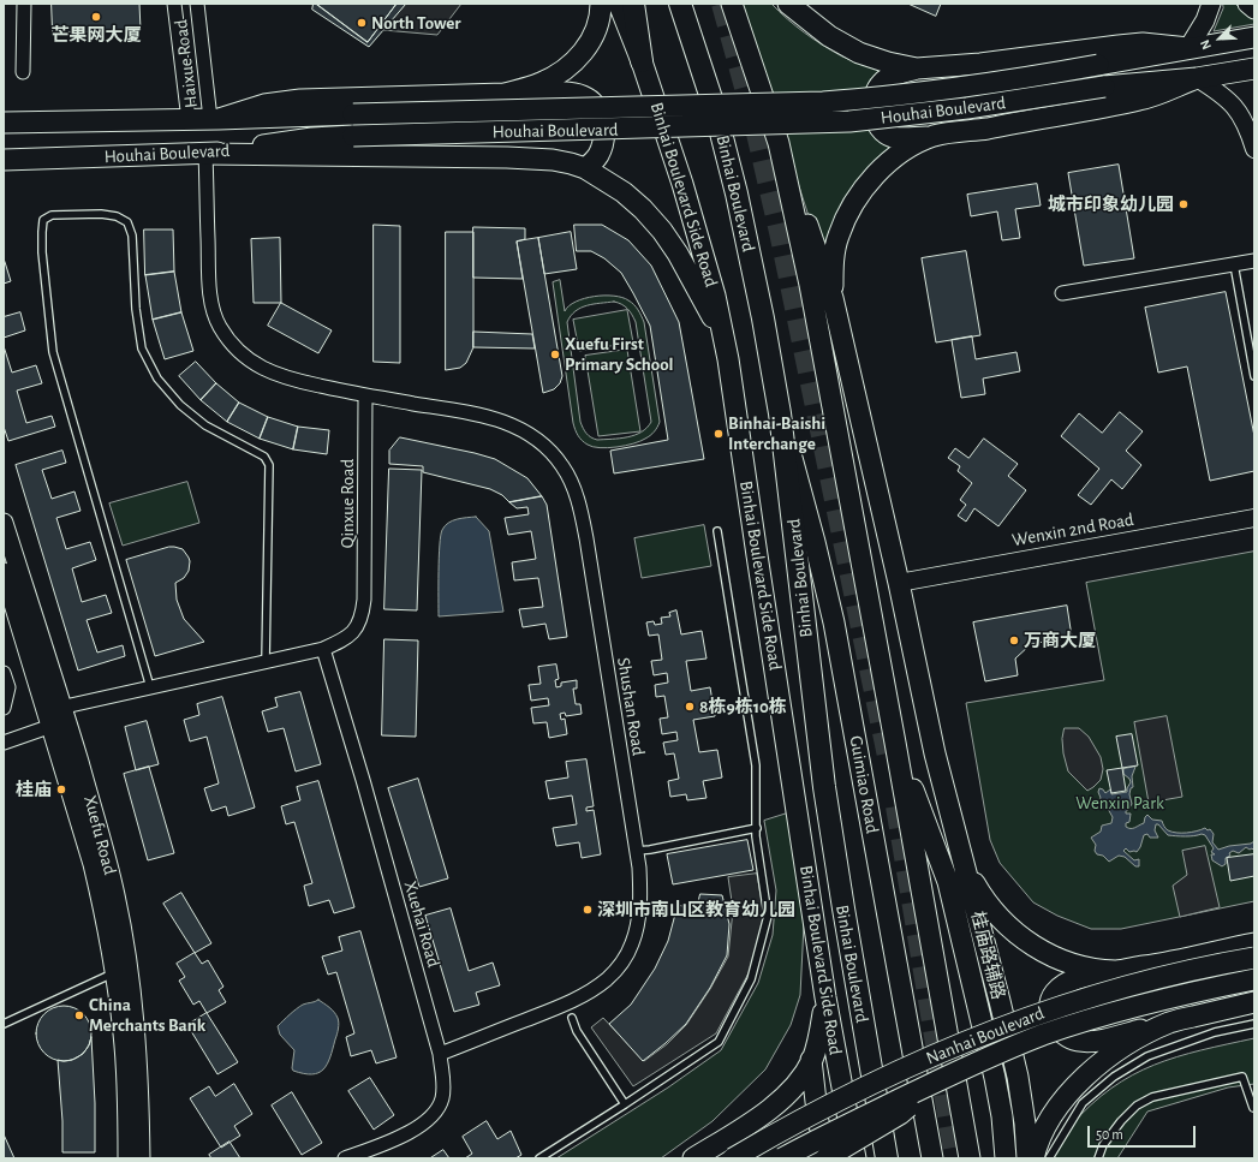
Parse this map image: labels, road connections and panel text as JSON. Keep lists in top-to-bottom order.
{
  "streets": {
    "highway": ["Binhai Boulevard"],
    "main road": [
      "Houhai Boulevard",
      "Binhai Boulevard Side Road",
      "Guimiao Road",
      "Xuefu Road",
      "桂庙路辅路",
      "Nanhai Boulevard"
    ],
    "street": [
      "Haixue Road",
      "Qinxue Road",
      "Wenxin 2nd Road",
      "Shushan Road",
      "Xuehai Road"
    ]
  },
  "crossings": [
    ["Haixue Road", "Houhai Boulevard"],
    ["Binhai Boulevard", "Guimiao Road"],
    ["Qinxue Road", "Shushan Road"],
    ["Qinxue Road", "Xuefu Road"],
    ["Qinxue Road", "Xuehai Road"],
    ["Shushan Road", "Xuehai Road"]
  ],
  "parks": ["Wenxin Park"],
  "places": [
    "芒果网大厦",
    "North Tower",
    "城市印象幼儿园",
    "Xuefu First Primary School",
    "Binhai-Baishi Interchange",
    "万商大厦",
    "8栋9栋10栋",
    "桂庙",
    "深圳市南山区教育幼儿园",
    "China Merchants Bank"
  ],
  "scale_bar": "50 m",
  "north": "bottom left"
}
